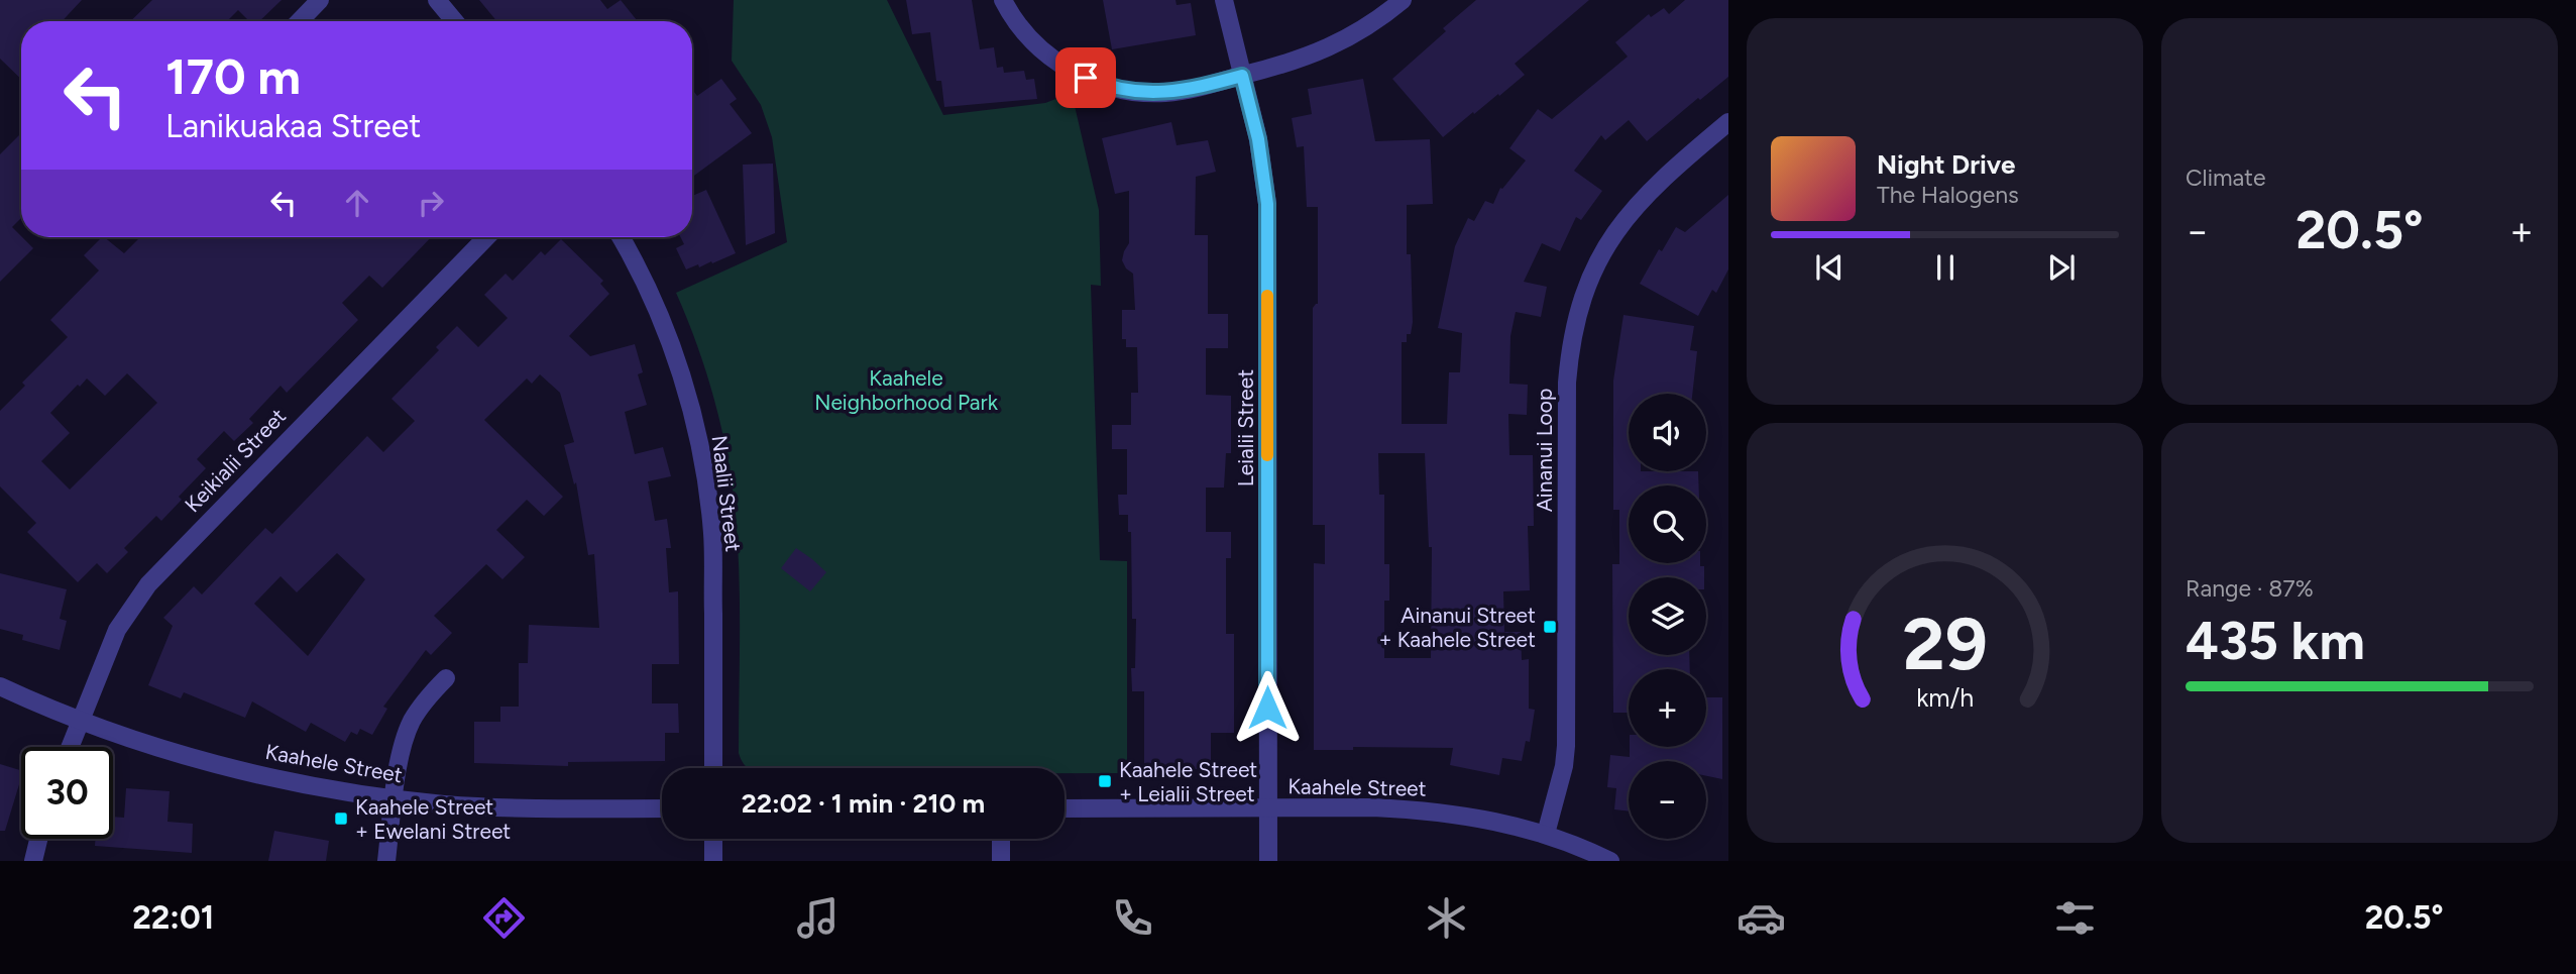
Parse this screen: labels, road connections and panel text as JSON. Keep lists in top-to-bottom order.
{
  "streets": {
    "street": [
      "Leialii Street",
      "Ainanui Loop",
      "Keikialii Street",
      "Naalii Street",
      "Kaahele Street"
    ]
  },
  "crossings": [
    ["Leialii Street", "Kaahele Street"],
    ["Ainanui Loop", "Kaahele Street"],
    ["Keikialii Street", "Kaahele Street"]
  ],
  "parks": ["Kaahele Neighborhood Park"],
  "places": {
    "transit": ["Ainanui Street + Kaahele Street", "Kaahele Street + Leialii Street", "Kaahele Street + Ewelani Street"]
  },
  "page": {
    "tile": [
      "Climate",
      ["Range · 87%", "435 km"]
    ],
    "turn": ["170 m", "Lanikuakaa Street"],
    "song": ["Night Drive", "The Halogens"],
    "heat": ["−", "20.5°", "+"],
    "map_buttons": ["+", "−"],
    "limit": "30",
    "trip": "22:02 · 1 min · 210 m",
    "tabs": ["22:01", "20.5°"],
    "gauge": ["29", "km/h"]
  }
}
